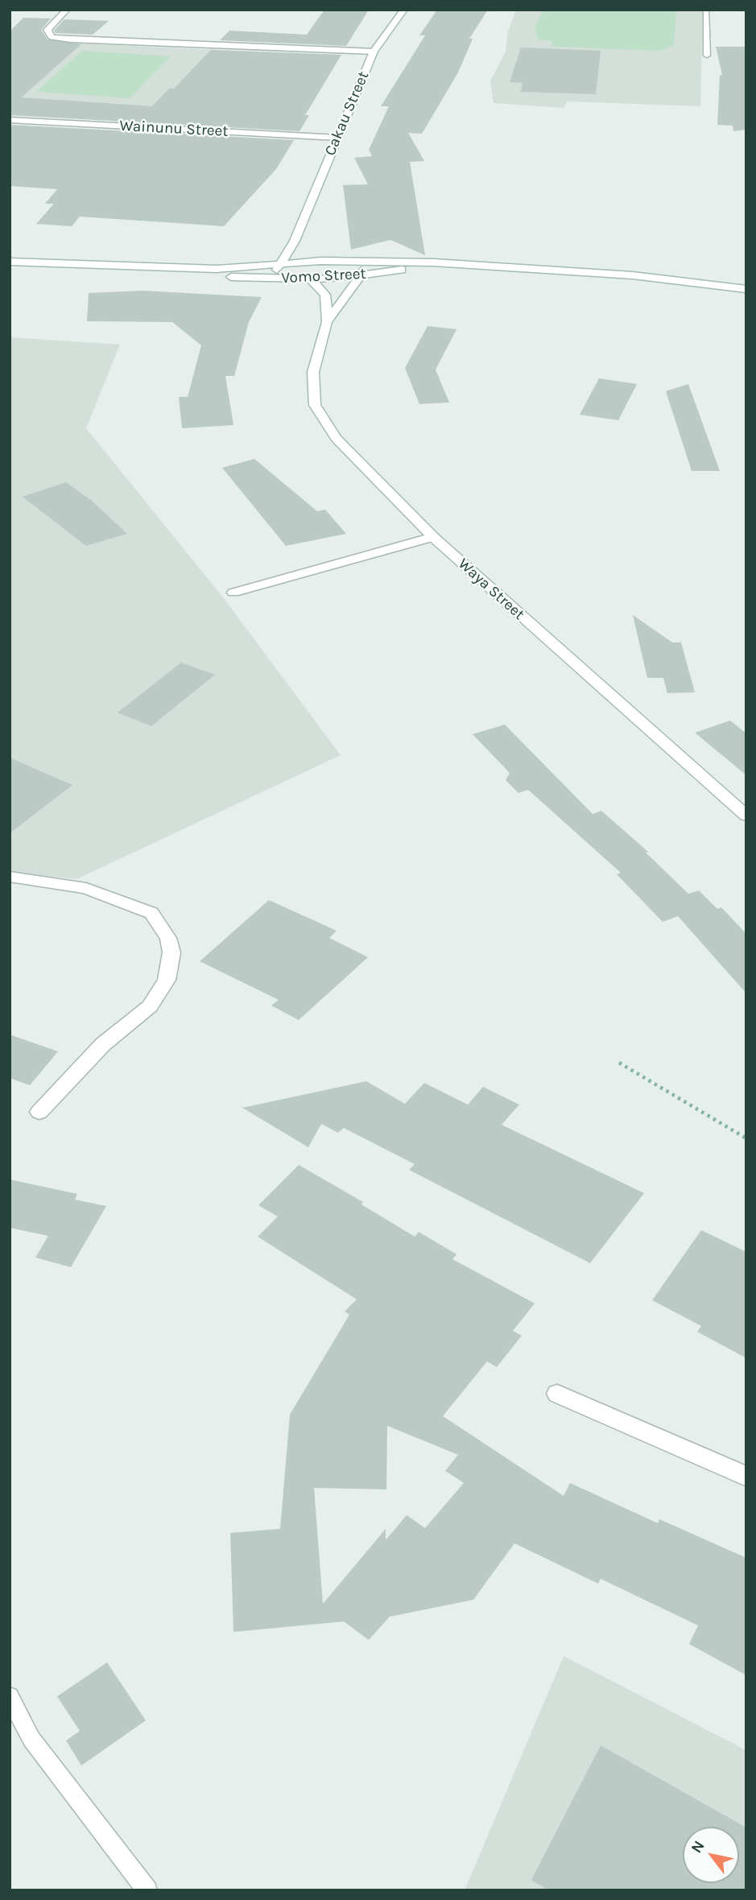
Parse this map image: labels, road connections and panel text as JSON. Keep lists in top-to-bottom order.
{
  "streets": {
    "main road": [
      "Cakau Street",
      "Wainunu Street",
      "Vomo Street",
      "Waya Street"
    ]
  },
  "crossings": [
    ["Cakau Street", "Wainunu Street"],
    ["Cakau Street", "Vomo Street"],
    ["Vomo Street", "Waya Street"]
  ],
  "north": "top left"
}
